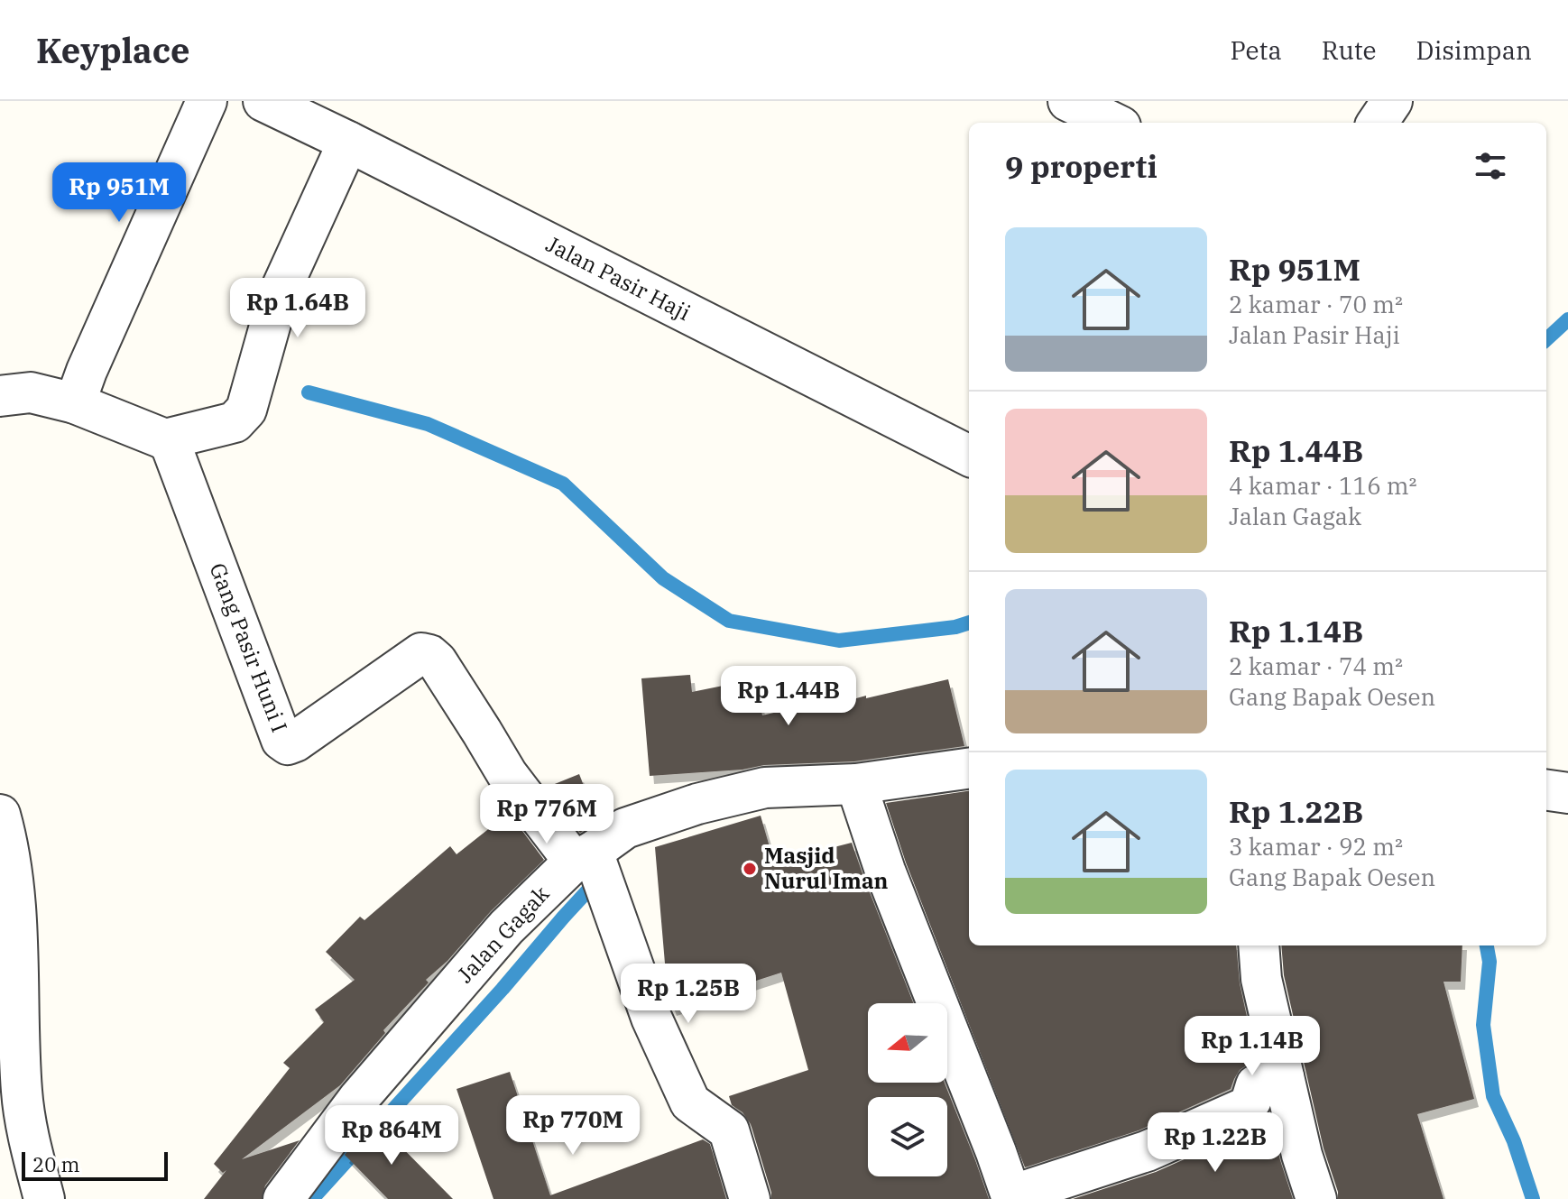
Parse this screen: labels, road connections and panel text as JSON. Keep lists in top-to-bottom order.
{
  "streets": {
    "street": ["Jalan Pasir Haji", "Gang Pasir Huni I", "Jalan Gagak"]
  },
  "crossings": [
    ["Gang Pasir Huni I", "Jalan Gagak"]
  ],
  "places": ["Masjid Nurul Iman"],
  "scale_bar": "20 m",
  "north": "left",
  "page": {
    "header": "Keyplace",
    "nav": ["Peta", "Rute", "Disimpan"],
    "heading": "9 properti",
    "price": [
      "Rp 951M",
      "Rp 1.64B",
      "Rp 1.44B",
      "Rp 776M",
      "Rp 1.25B",
      "Rp 1.14B",
      "Rp 770M",
      "Rp 864M",
      "Rp 1.22B"
    ],
    "list": [
      {
        "name": "Rp 951M",
        "note": "2 kamar · 70 m² · Jalan Pasir Haji"
      },
      {
        "name": "Rp 1.44B",
        "note": "4 kamar · 116 m² · Jalan Gagak"
      },
      {
        "name": "Rp 1.14B",
        "note": "2 kamar · 74 m² · Gang Bapak Oesen"
      },
      {
        "name": "Rp 1.22B",
        "note": "3 kamar · 92 m² · Gang Bapak Oesen"
      }
    ],
    "scale": "20 m"
  }
}
